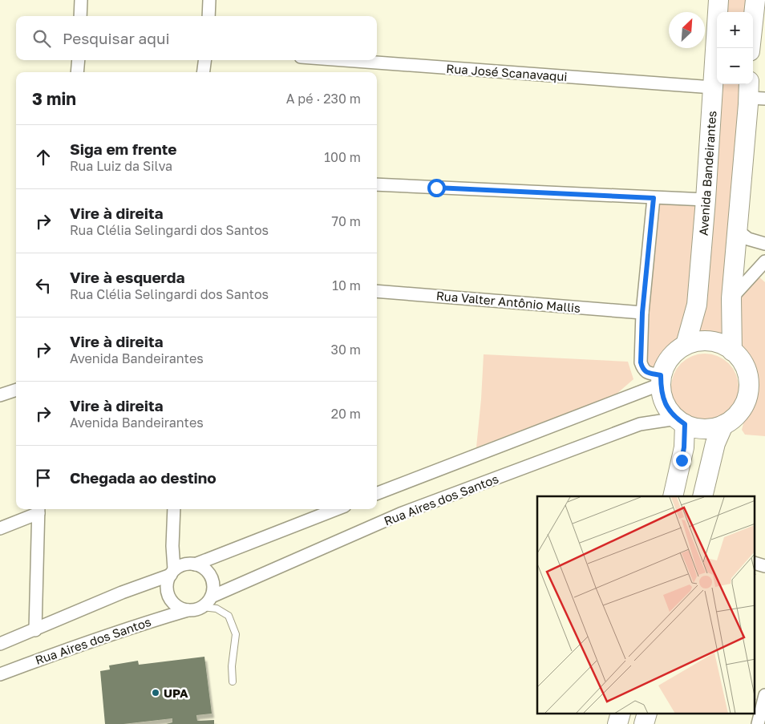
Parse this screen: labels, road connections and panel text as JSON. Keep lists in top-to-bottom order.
{
  "streets": {
    "main road": ["Avenida Bandeirantes"],
    "street": ["Rua José Scanavaqui", "Rua Valter Antônio Mallis", "Rua Aires dos Santos"]
  },
  "crossings": [
    ["Rua José Scanavaqui", "Avenida Bandeirantes"],
    ["Avenida Bandeirantes", "Rua Aires dos Santos"]
  ],
  "places": ["UPA"],
  "north": "top right",
  "page": {
    "map_buttons": ["+", "−"],
    "search": "Pesquisar aqui",
    "heading": ["3 min", "A pé · 230 m"],
    "list": [
      ["Siga em frente", "Rua Luiz da Silva", "100 m"],
      ["Vire à direita", "Rua Clélia Selingardi dos Santos", "70 m"],
      ["Vire à esquerda", "Rua Clélia Selingardi dos Santos", "10 m"],
      ["Vire à direita", "Avenida Bandeirantes", "30 m"],
      ["Vire à direita", "Avenida Bandeirantes", "20 m"],
      "Chegada ao destino"
    ]
  }
}
